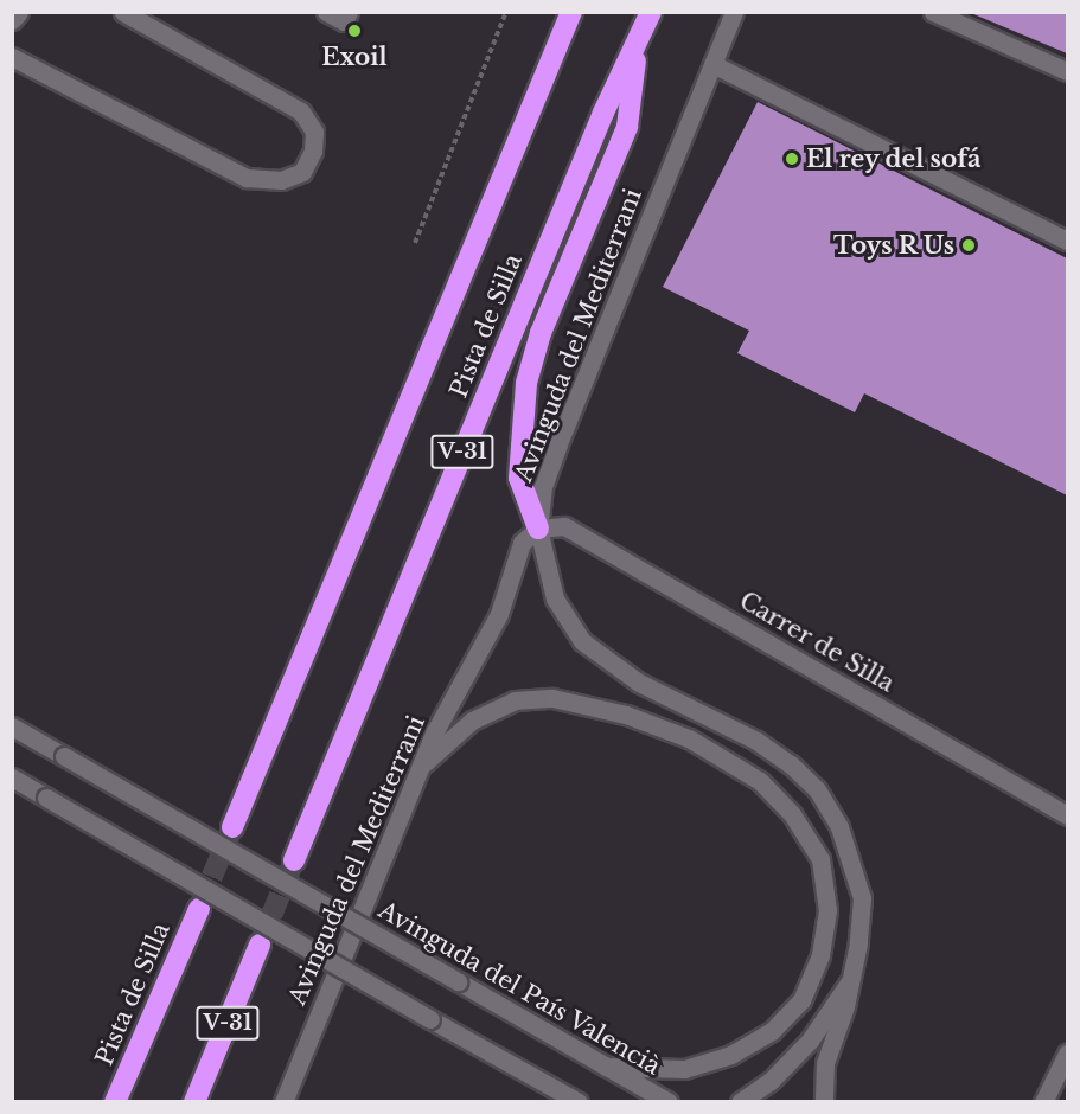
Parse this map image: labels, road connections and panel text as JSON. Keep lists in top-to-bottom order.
{
  "streets": {
    "highway": ["Pista de Silla", "V-31"],
    "street": ["Avinguda del Mediterrani", "Carrer de Silla", "Avinguda del País Valencià"]
  },
  "crossings": [
    ["Avinguda del Mediterrani", "Carrer de Silla"]
  ],
  "places": ["Exoil", "El rey del sofá", "Toys R Us"]
}
